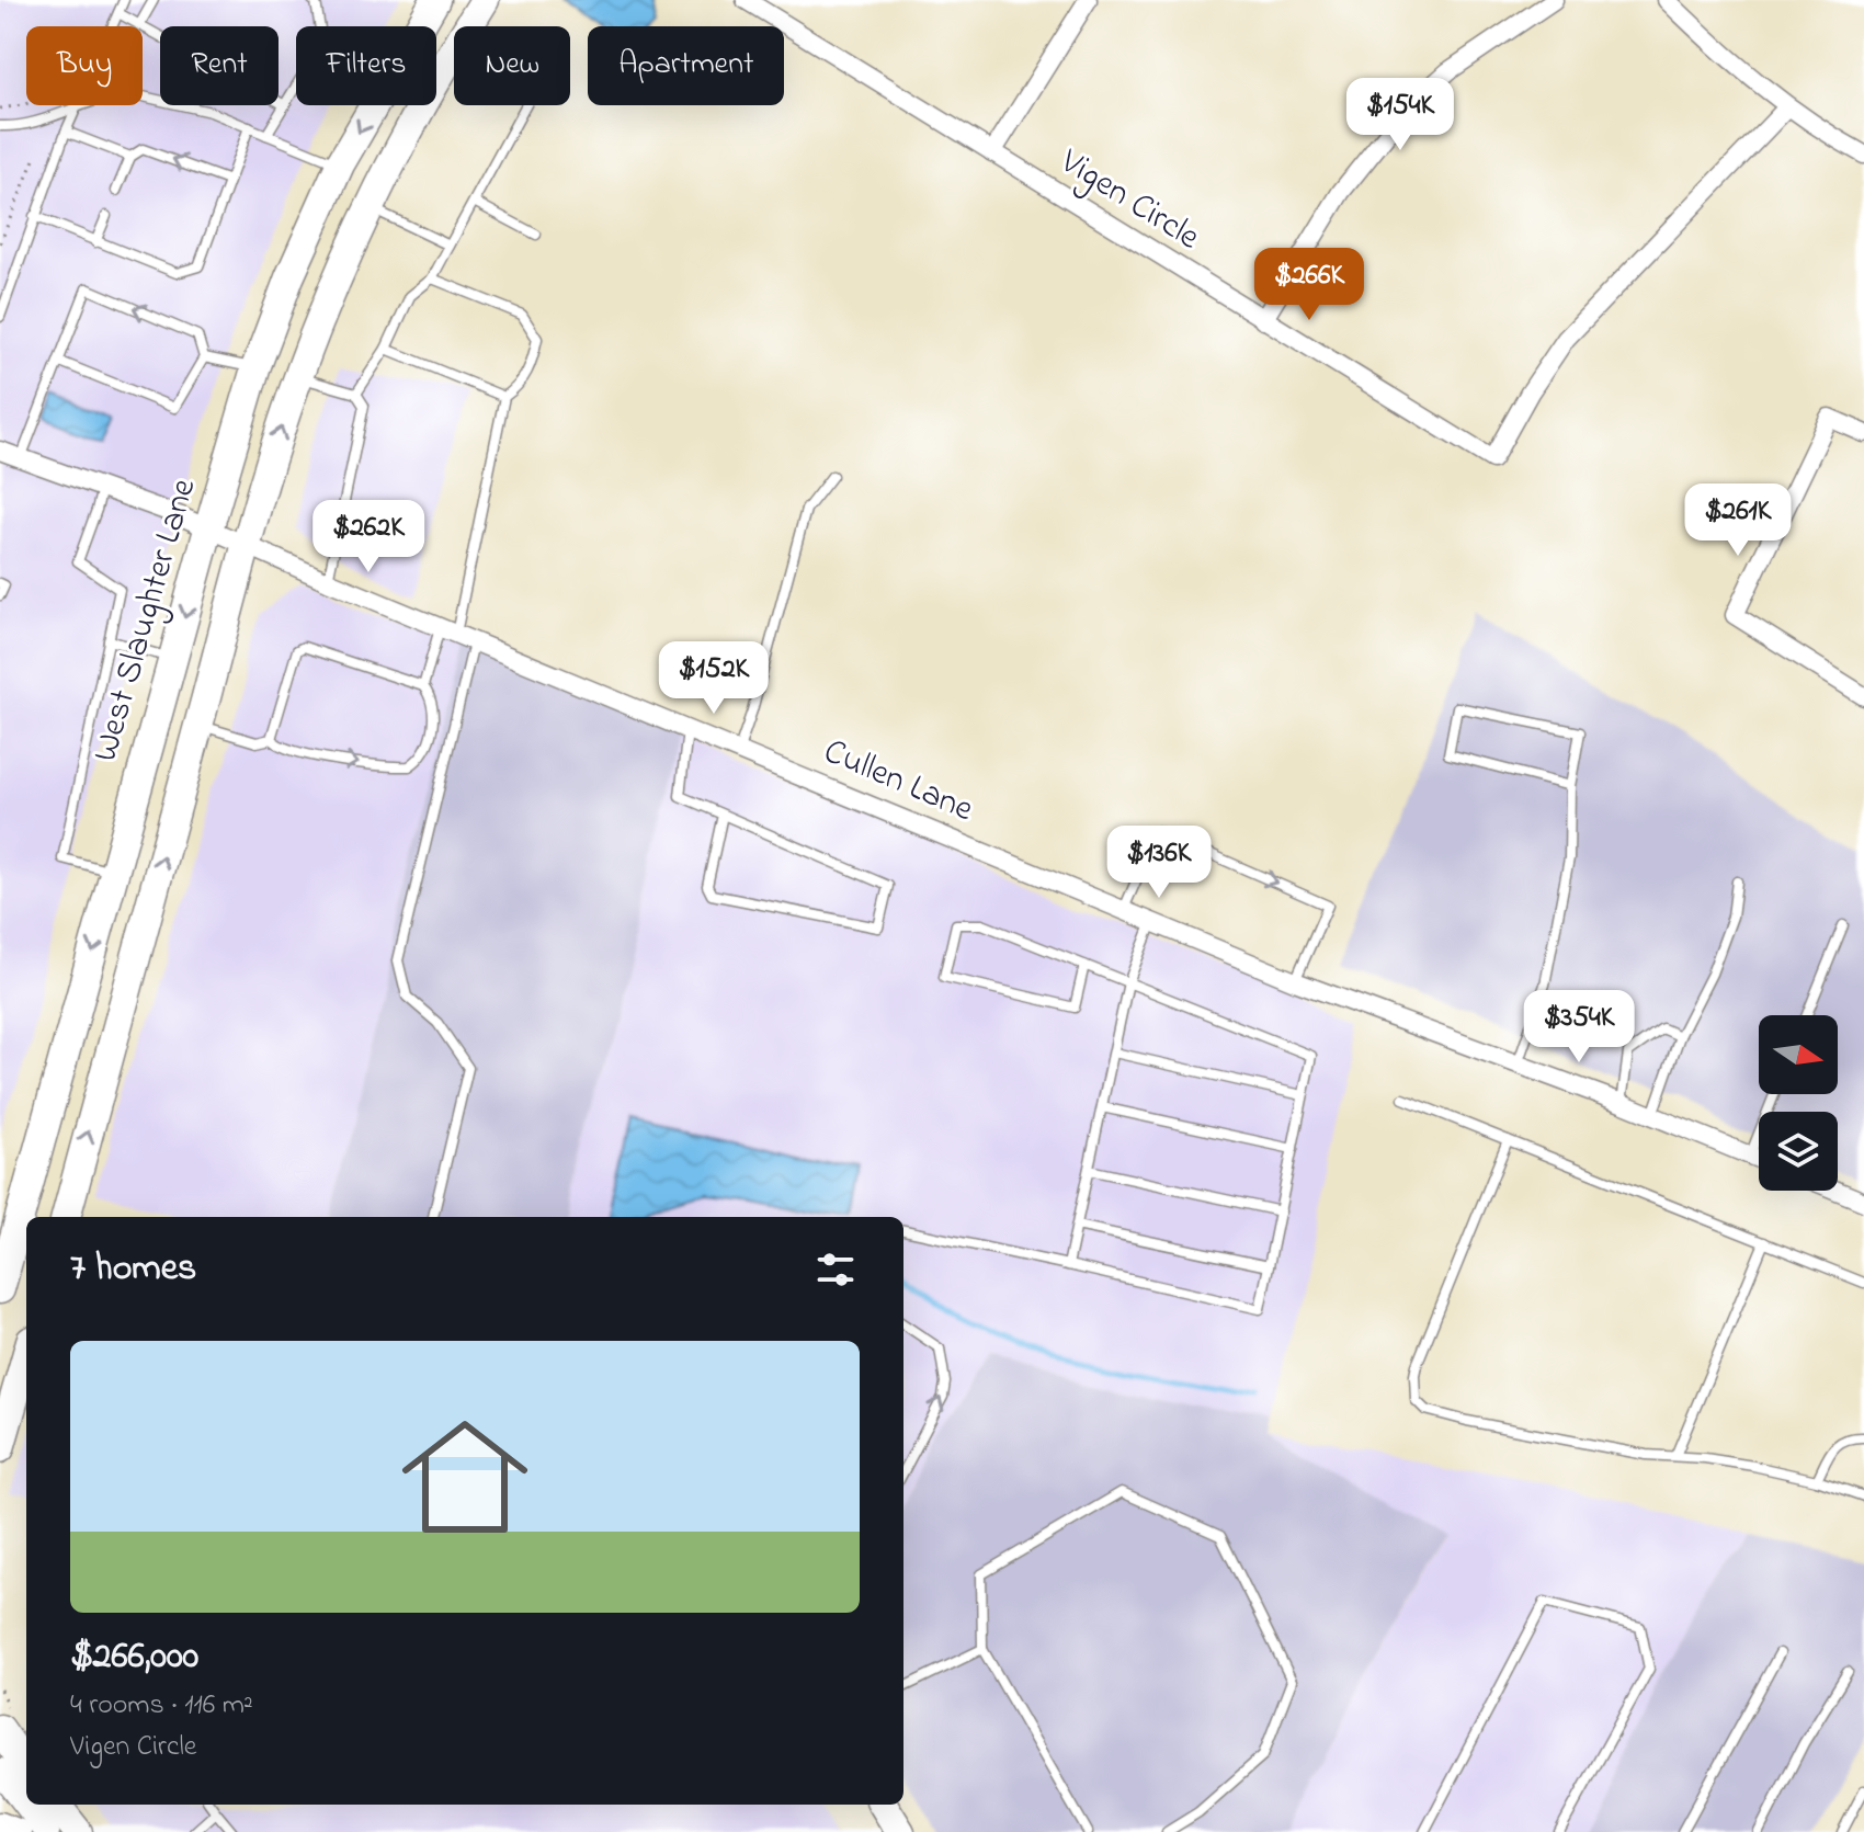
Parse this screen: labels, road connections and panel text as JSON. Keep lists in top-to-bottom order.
{
  "streets": {
    "main road": ["West Slaughter Lane"],
    "street": ["Vigen Circle", "Cullen Lane"]
  },
  "crossings": [
    ["West Slaughter Lane", "Cullen Lane"]
  ],
  "north": "right",
  "page": {
    "chip": [
      "Buy",
      "Rent",
      "Filters",
      "New",
      "Apartment"
    ],
    "price": [
      "$154K",
      "$266K",
      "$261K",
      "$262K",
      "$152K",
      "$136K",
      "$354K"
    ],
    "heading": "7 homes",
    "list": [
      {
        "name": "$266,000",
        "note": "4 rooms · 116 m² · Vigen Circle"
      }
    ]
  }
}
